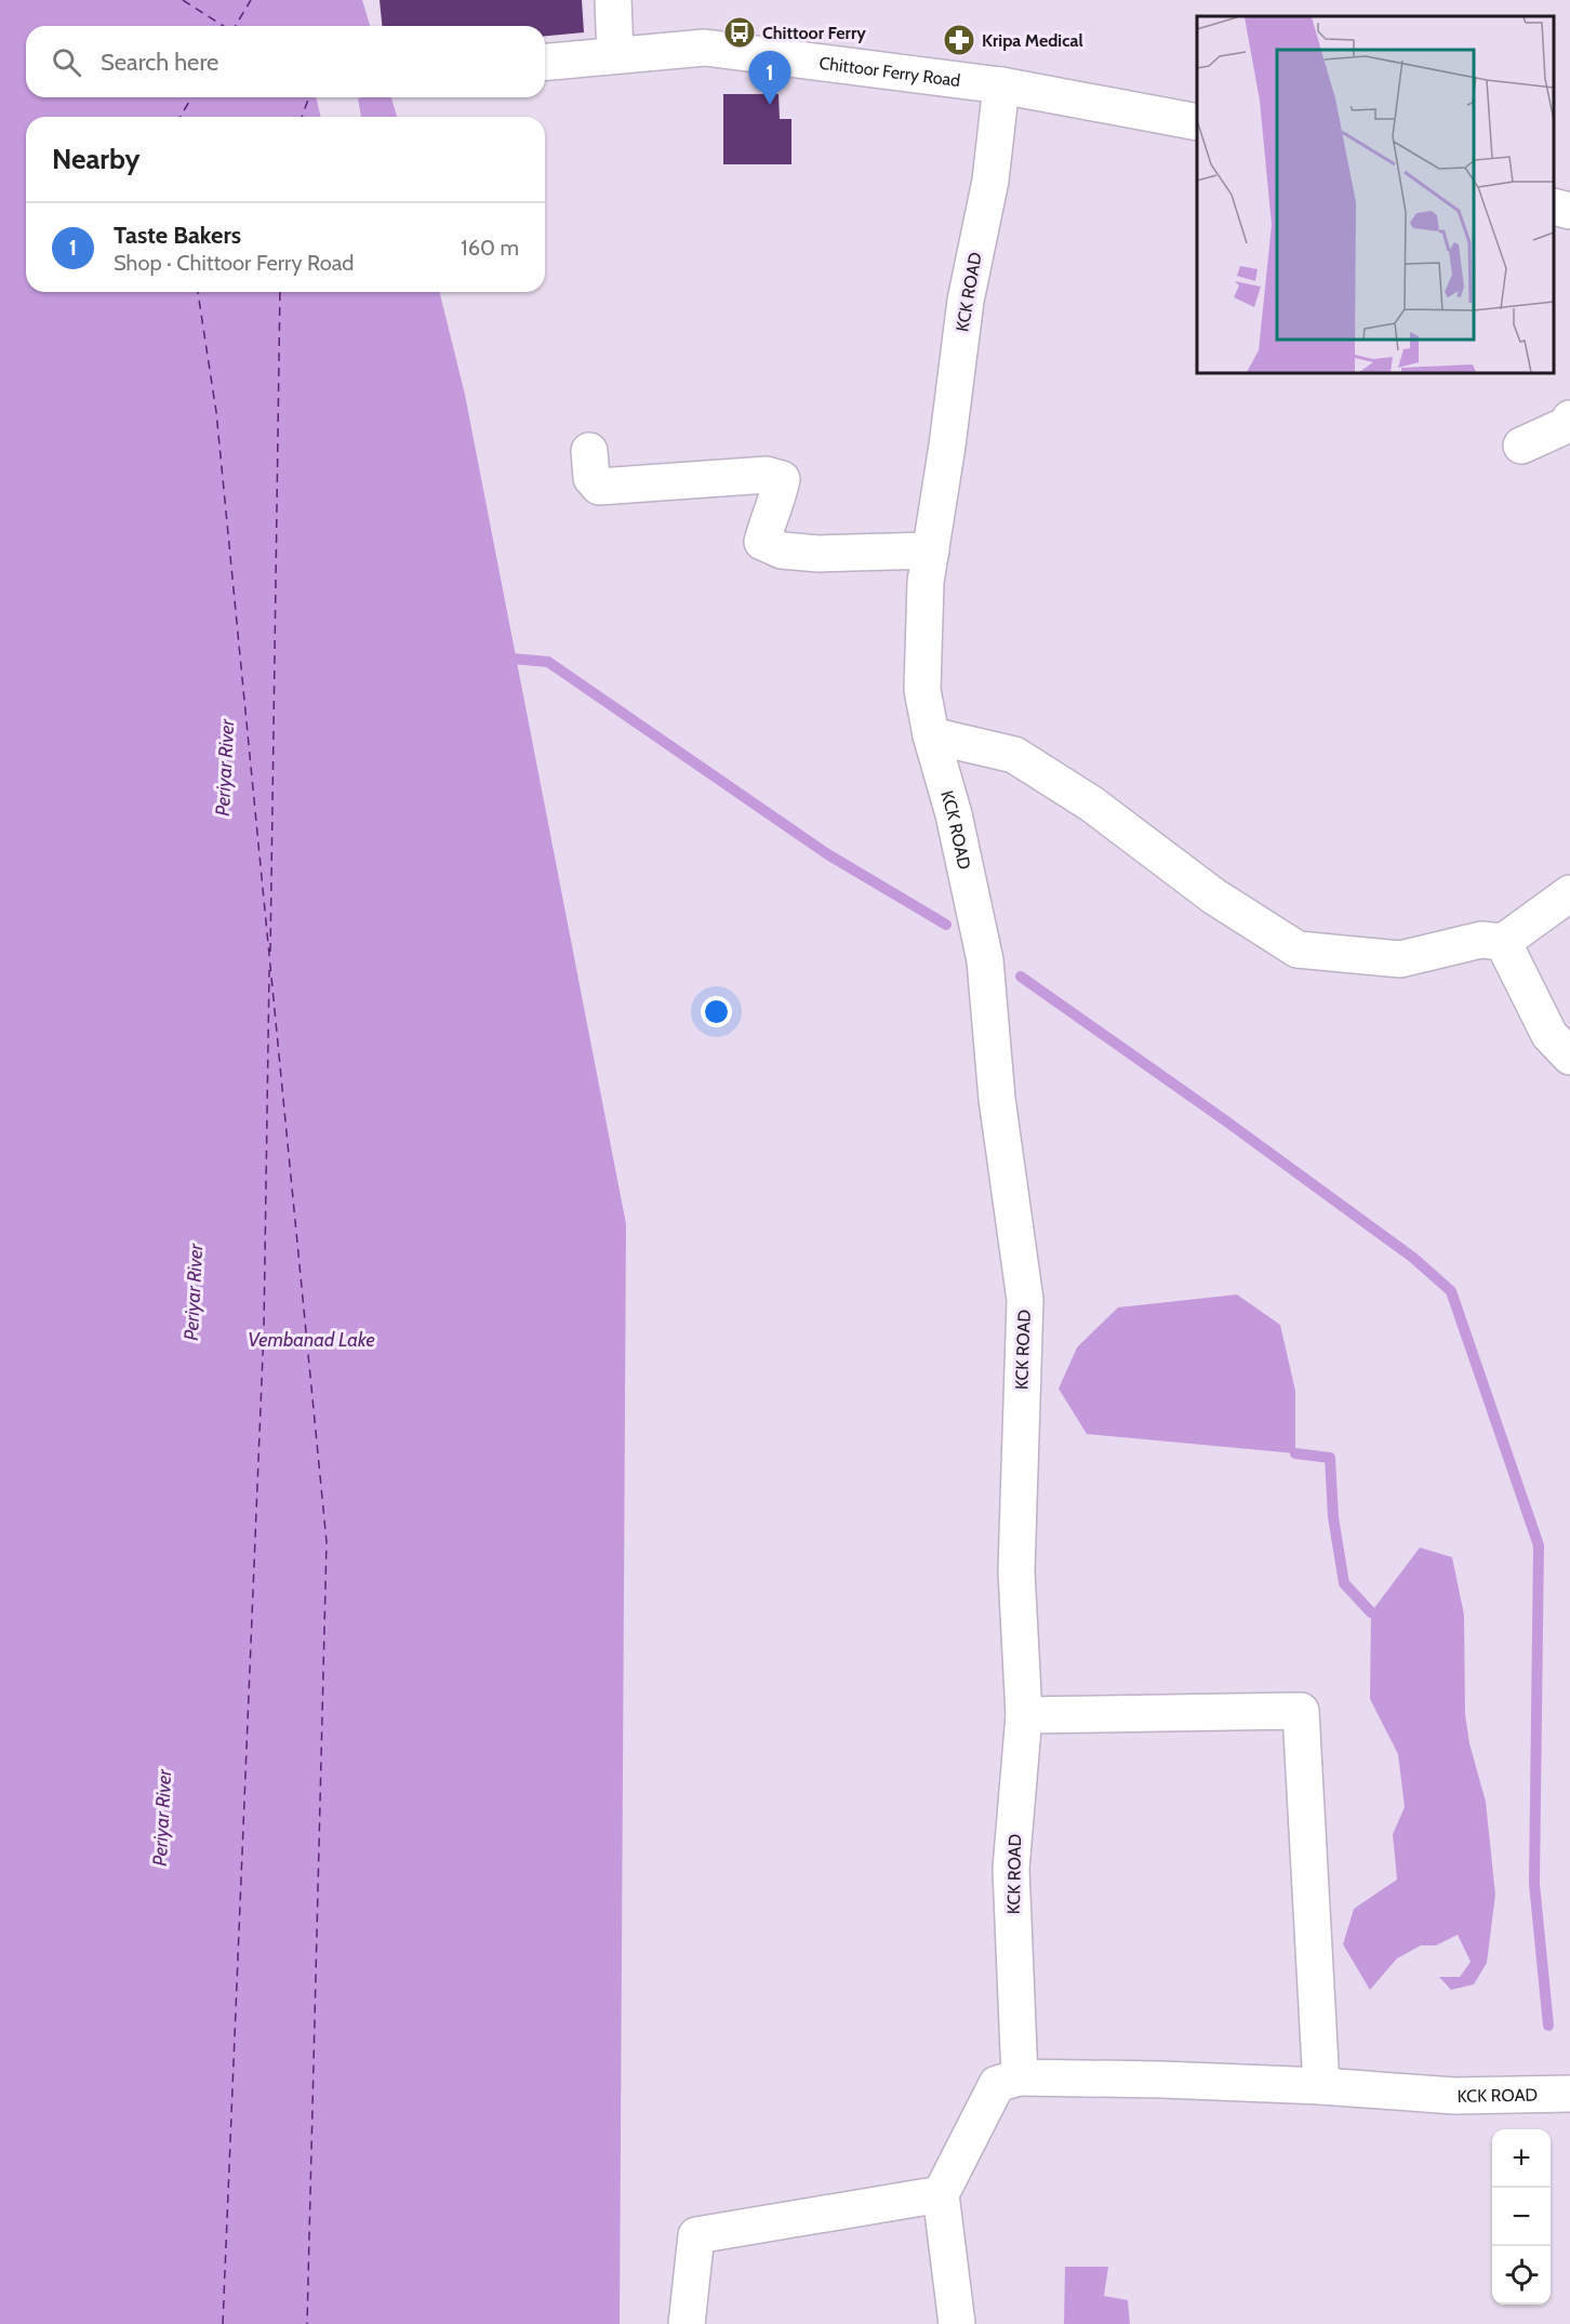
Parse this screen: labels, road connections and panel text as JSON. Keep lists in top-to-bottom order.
{
  "streets": {
    "street": ["Chittoor Ferry Road", "KCK ROAD"]
  },
  "crossings": [
    ["Chittoor Ferry Road", "KCK ROAD"]
  ],
  "water": ["Periyar River", "Vembanad Lake"],
  "places": {
    "bus stop": ["Chittoor Ferry"],
    "pharmacy": ["Kripa Medical"]
  },
  "page": {
    "search": "Search here",
    "pins": "1",
    "heading": "Nearby",
    "list": [
      {
        "mark": "1",
        "name": "Taste Bakers",
        "note": "Shop · Chittoor Ferry Road",
        "value": "160 m"
      }
    ],
    "map_buttons": ["+", "−"]
  }
}
